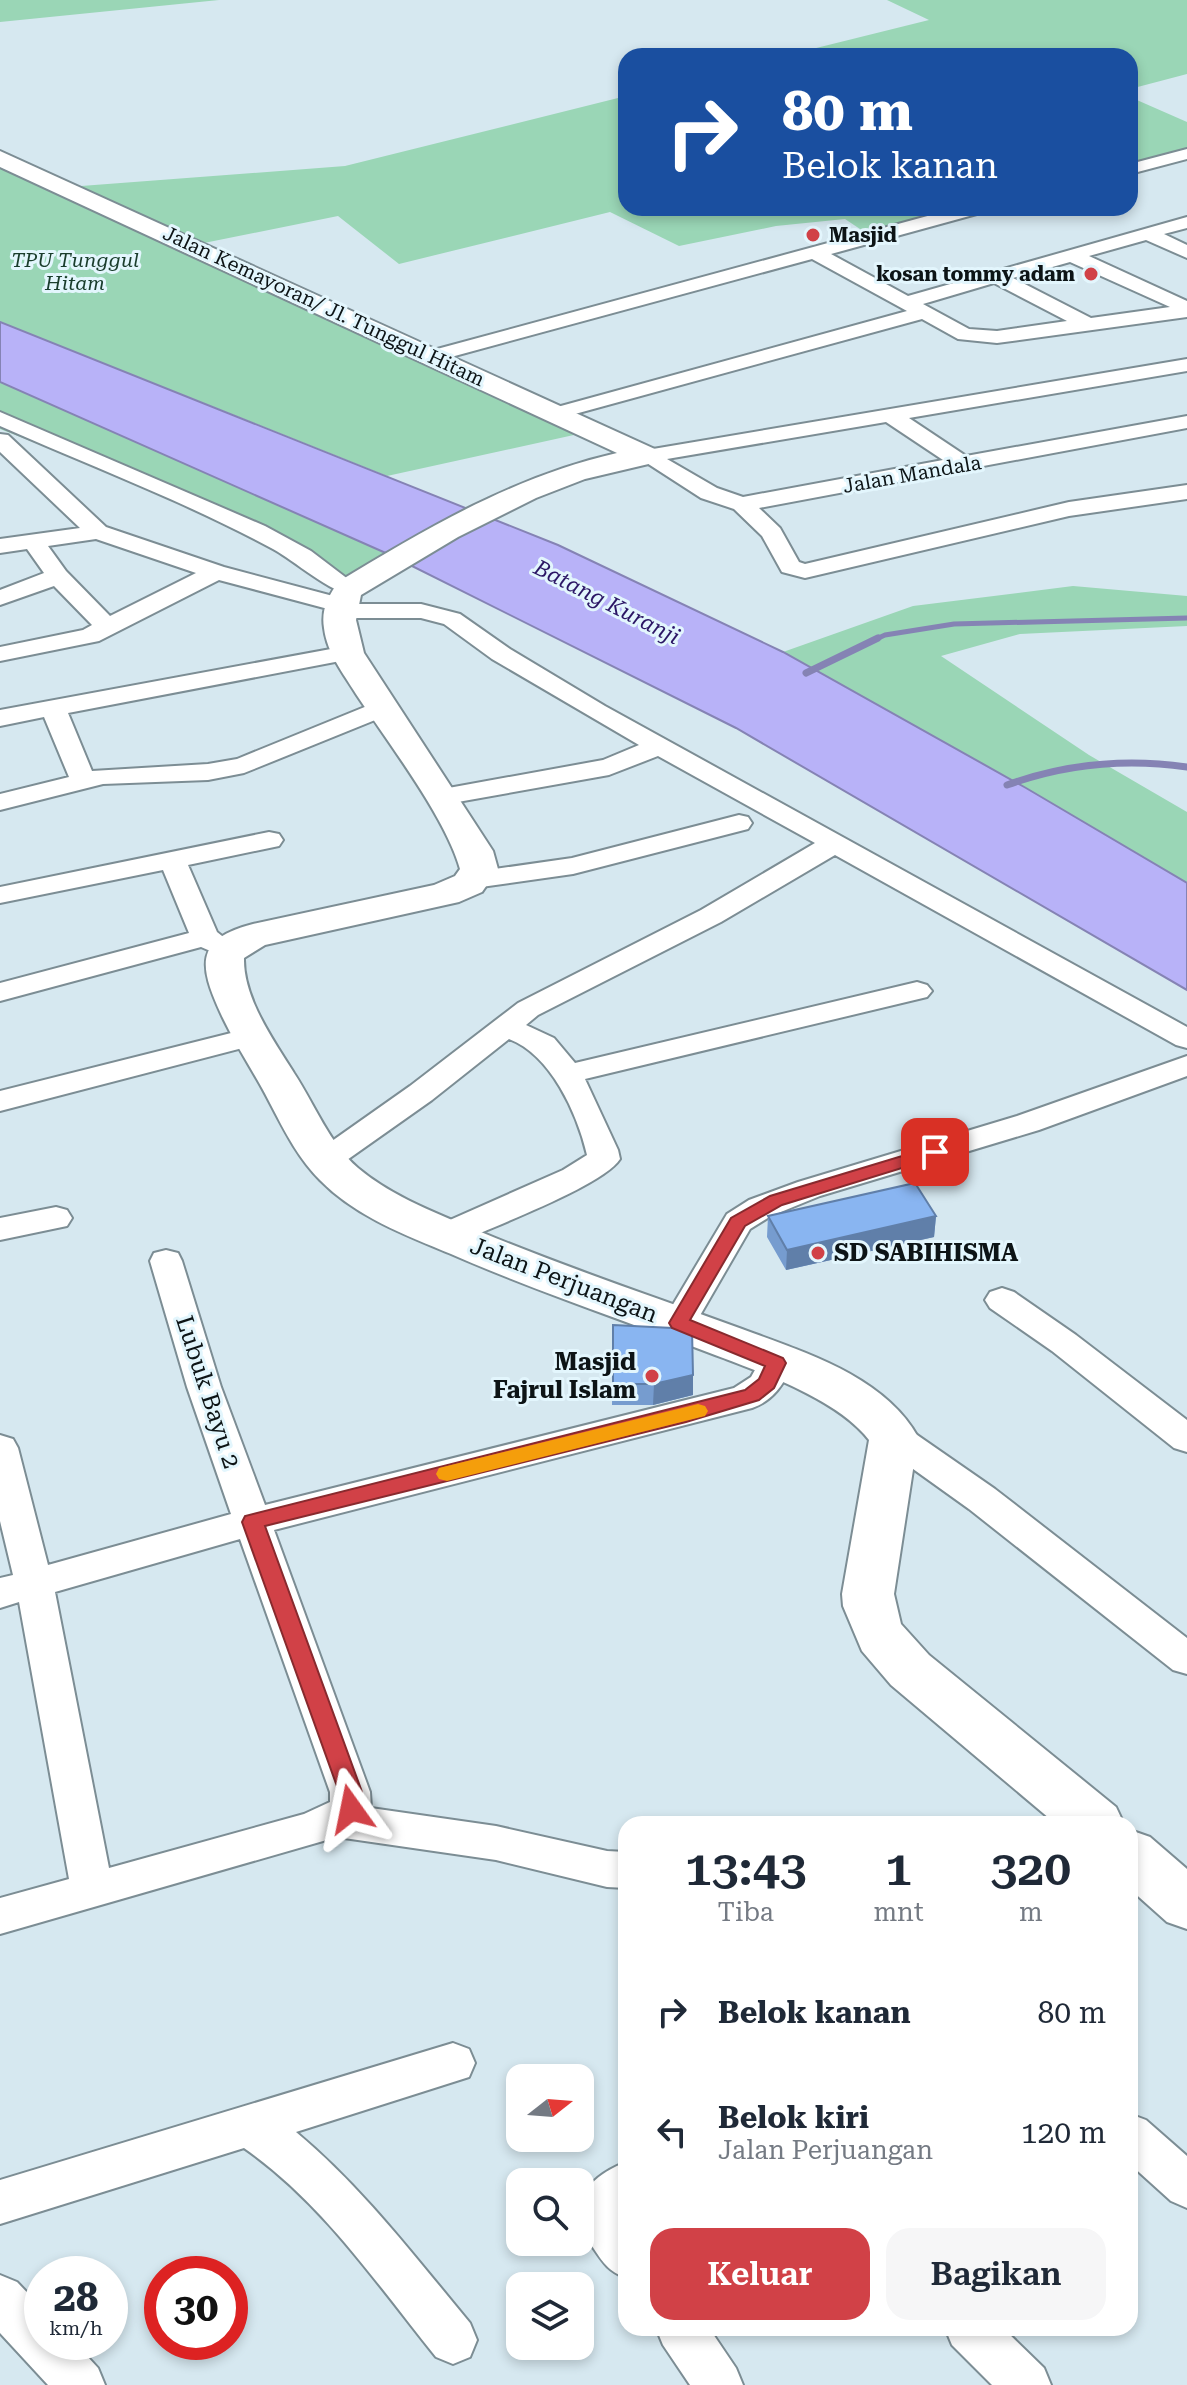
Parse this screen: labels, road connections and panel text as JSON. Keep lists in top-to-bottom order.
{
  "streets": {
    "street": [
      "Jalan Kemayoran/ Jl. Tunggul Hitam",
      "Jalan Mandala",
      "Jalan Perjuangan",
      "Lubuk Bayu 2"
    ]
  },
  "water": ["Batang Kuranji"],
  "parks": ["TPU Tunggul Hitam"],
  "places": [
    "Masjid",
    "kosan tommy adam",
    "SD SABIHISMA",
    "Masjid Fajrul Islam"
  ],
  "north": "right",
  "page": {
    "turn": ["80 m", "Belok kanan"],
    "eta": [
      "13:43",
      "Tiba",
      "1",
      "mnt",
      "320",
      "m"
    ],
    "list": [
      {
        "name": "Belok kanan",
        "value": "80 m"
      },
      {
        "name": "Belok kiri",
        "note": "Jalan Perjuangan",
        "value": "120 m"
      }
    ],
    "buttons": ["Keluar", "Bagikan"],
    "speed": "28 km/h",
    "limit": "30"
  }
}
